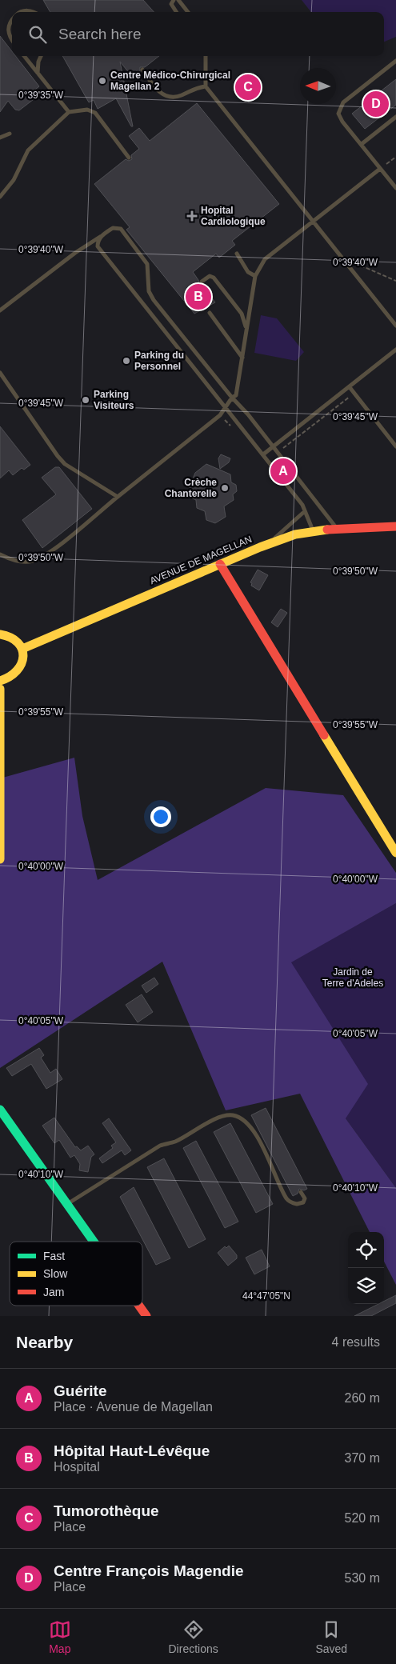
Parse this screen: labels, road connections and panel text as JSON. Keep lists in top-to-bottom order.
{
  "streets": {
    "street": ["AVENUE DE MAGELLAN"]
  },
  "parks": ["Jardin de Terre d'Adeles"],
  "places": {
    "other": [
      "Centre Médico-Chirurgical Magellan 2",
      "Parking du Personnel",
      "Parking Visiteurs",
      "Crèche Chanterelle"
    ],
    "health": ["Hopital Cardiologique"]
  },
  "legend": ["Fast", "Slow", "Jam"],
  "north": "left",
  "page": {
    "search": "Search here",
    "pins": [
      "C",
      "D",
      "B",
      "A"
    ],
    "heading": ["Nearby", "4 results"],
    "list": [
      {
        "mark": "A",
        "name": "Guérite",
        "note": "Place · Avenue de Magellan",
        "value": "260 m"
      },
      {
        "mark": "B",
        "name": "Hôpital Haut-Lévêque",
        "note": "Hospital",
        "value": "370 m"
      },
      {
        "mark": "C",
        "name": "Tumorothèque",
        "note": "Place",
        "value": "520 m"
      },
      {
        "mark": "D",
        "name": "Centre François Magendie",
        "note": "Place",
        "value": "530 m"
      }
    ],
    "nav": ["Map", "Directions", "Saved"]
  },
  "coordinates": [
    "0°39'35\"W",
    "0°39'40\"W",
    "0°39'45\"W",
    "0°39'50\"W",
    "0°39'55\"W",
    "0°40'00\"W",
    "0°40'05\"W",
    "0°40'10\"W",
    "44°47'05\"N"
  ]
}
